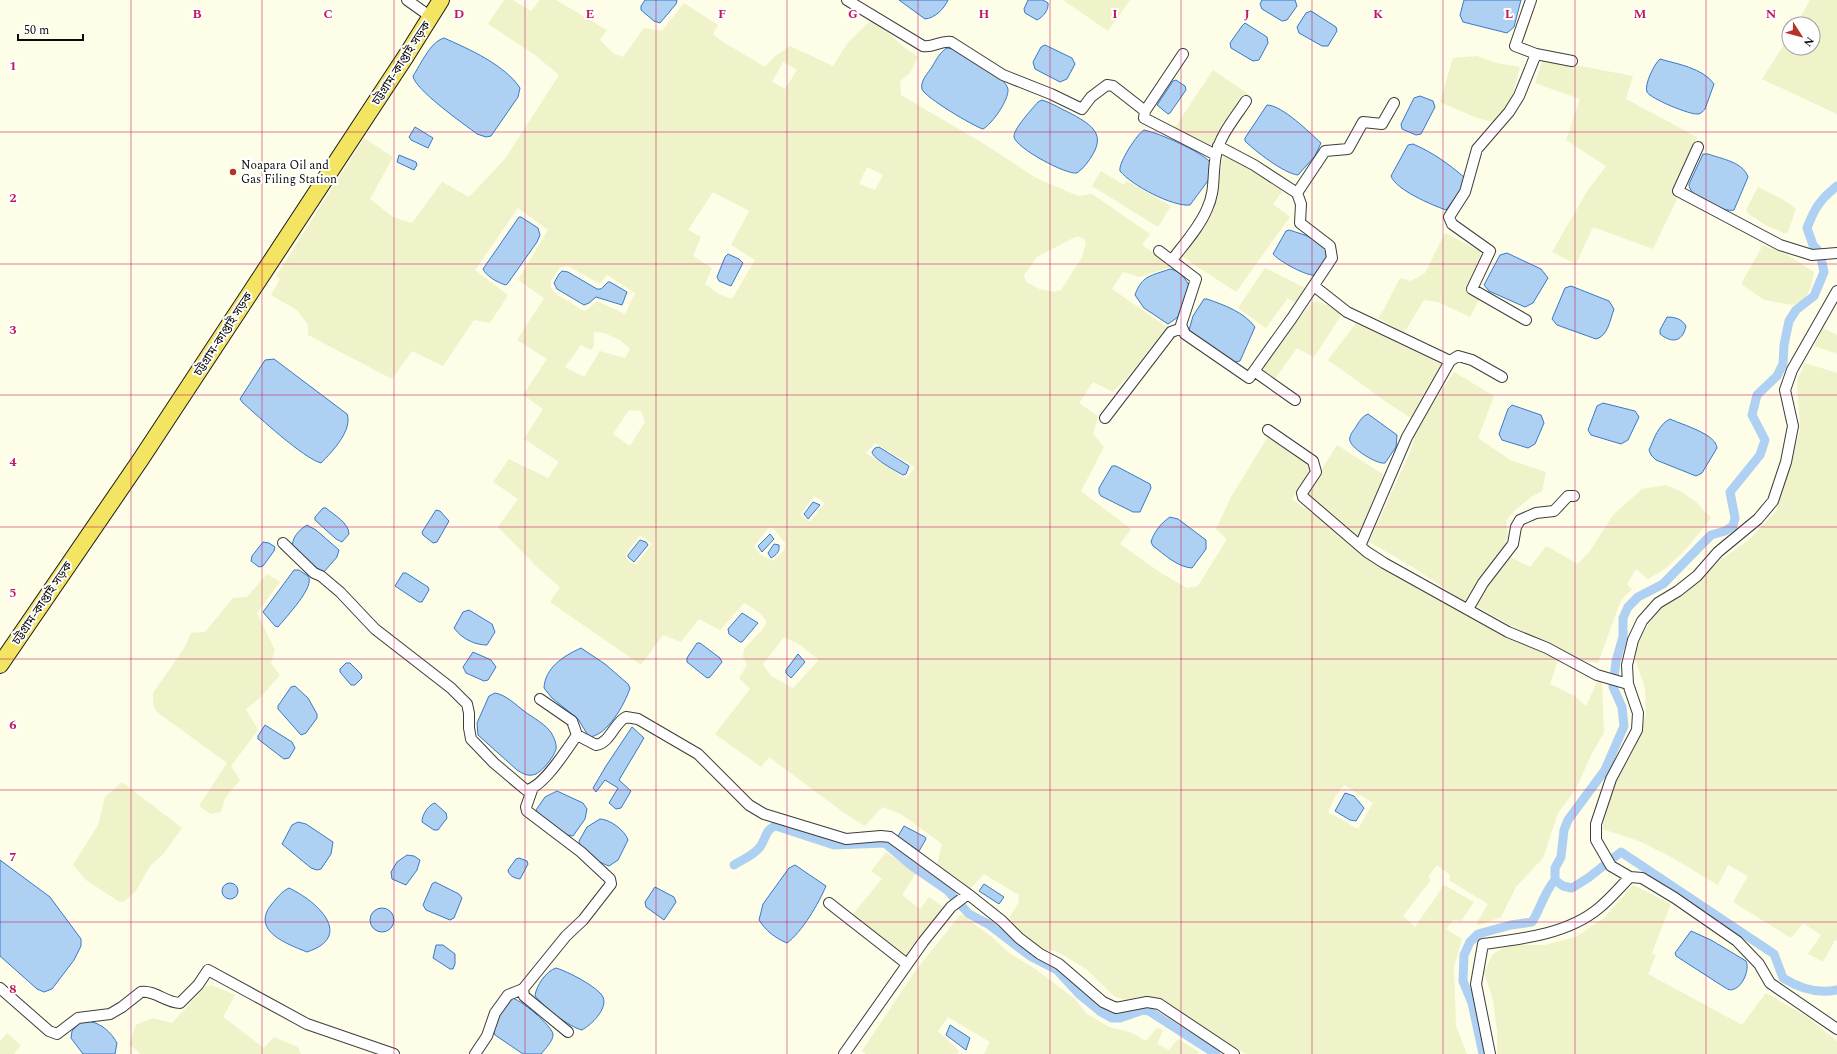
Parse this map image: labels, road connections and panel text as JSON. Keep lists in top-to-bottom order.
{
  "streets": {
    "main road": ["চট্টগ্রাম-কাপ্তাই সড়ক"]
  },
  "places": ["Noapara Oil and Gas Filing Station"],
  "scale_bar": "50 m",
  "north": "bottom right",
  "grid": {
    "columns": [
      "B",
      "C",
      "D",
      "E",
      "F",
      "G",
      "H",
      "I",
      "J",
      "K",
      "L",
      "M",
      "N"
    ],
    "rows": [
      "1",
      "2",
      "3",
      "4",
      "5",
      "6",
      "7",
      "8"
    ]
  }
}
